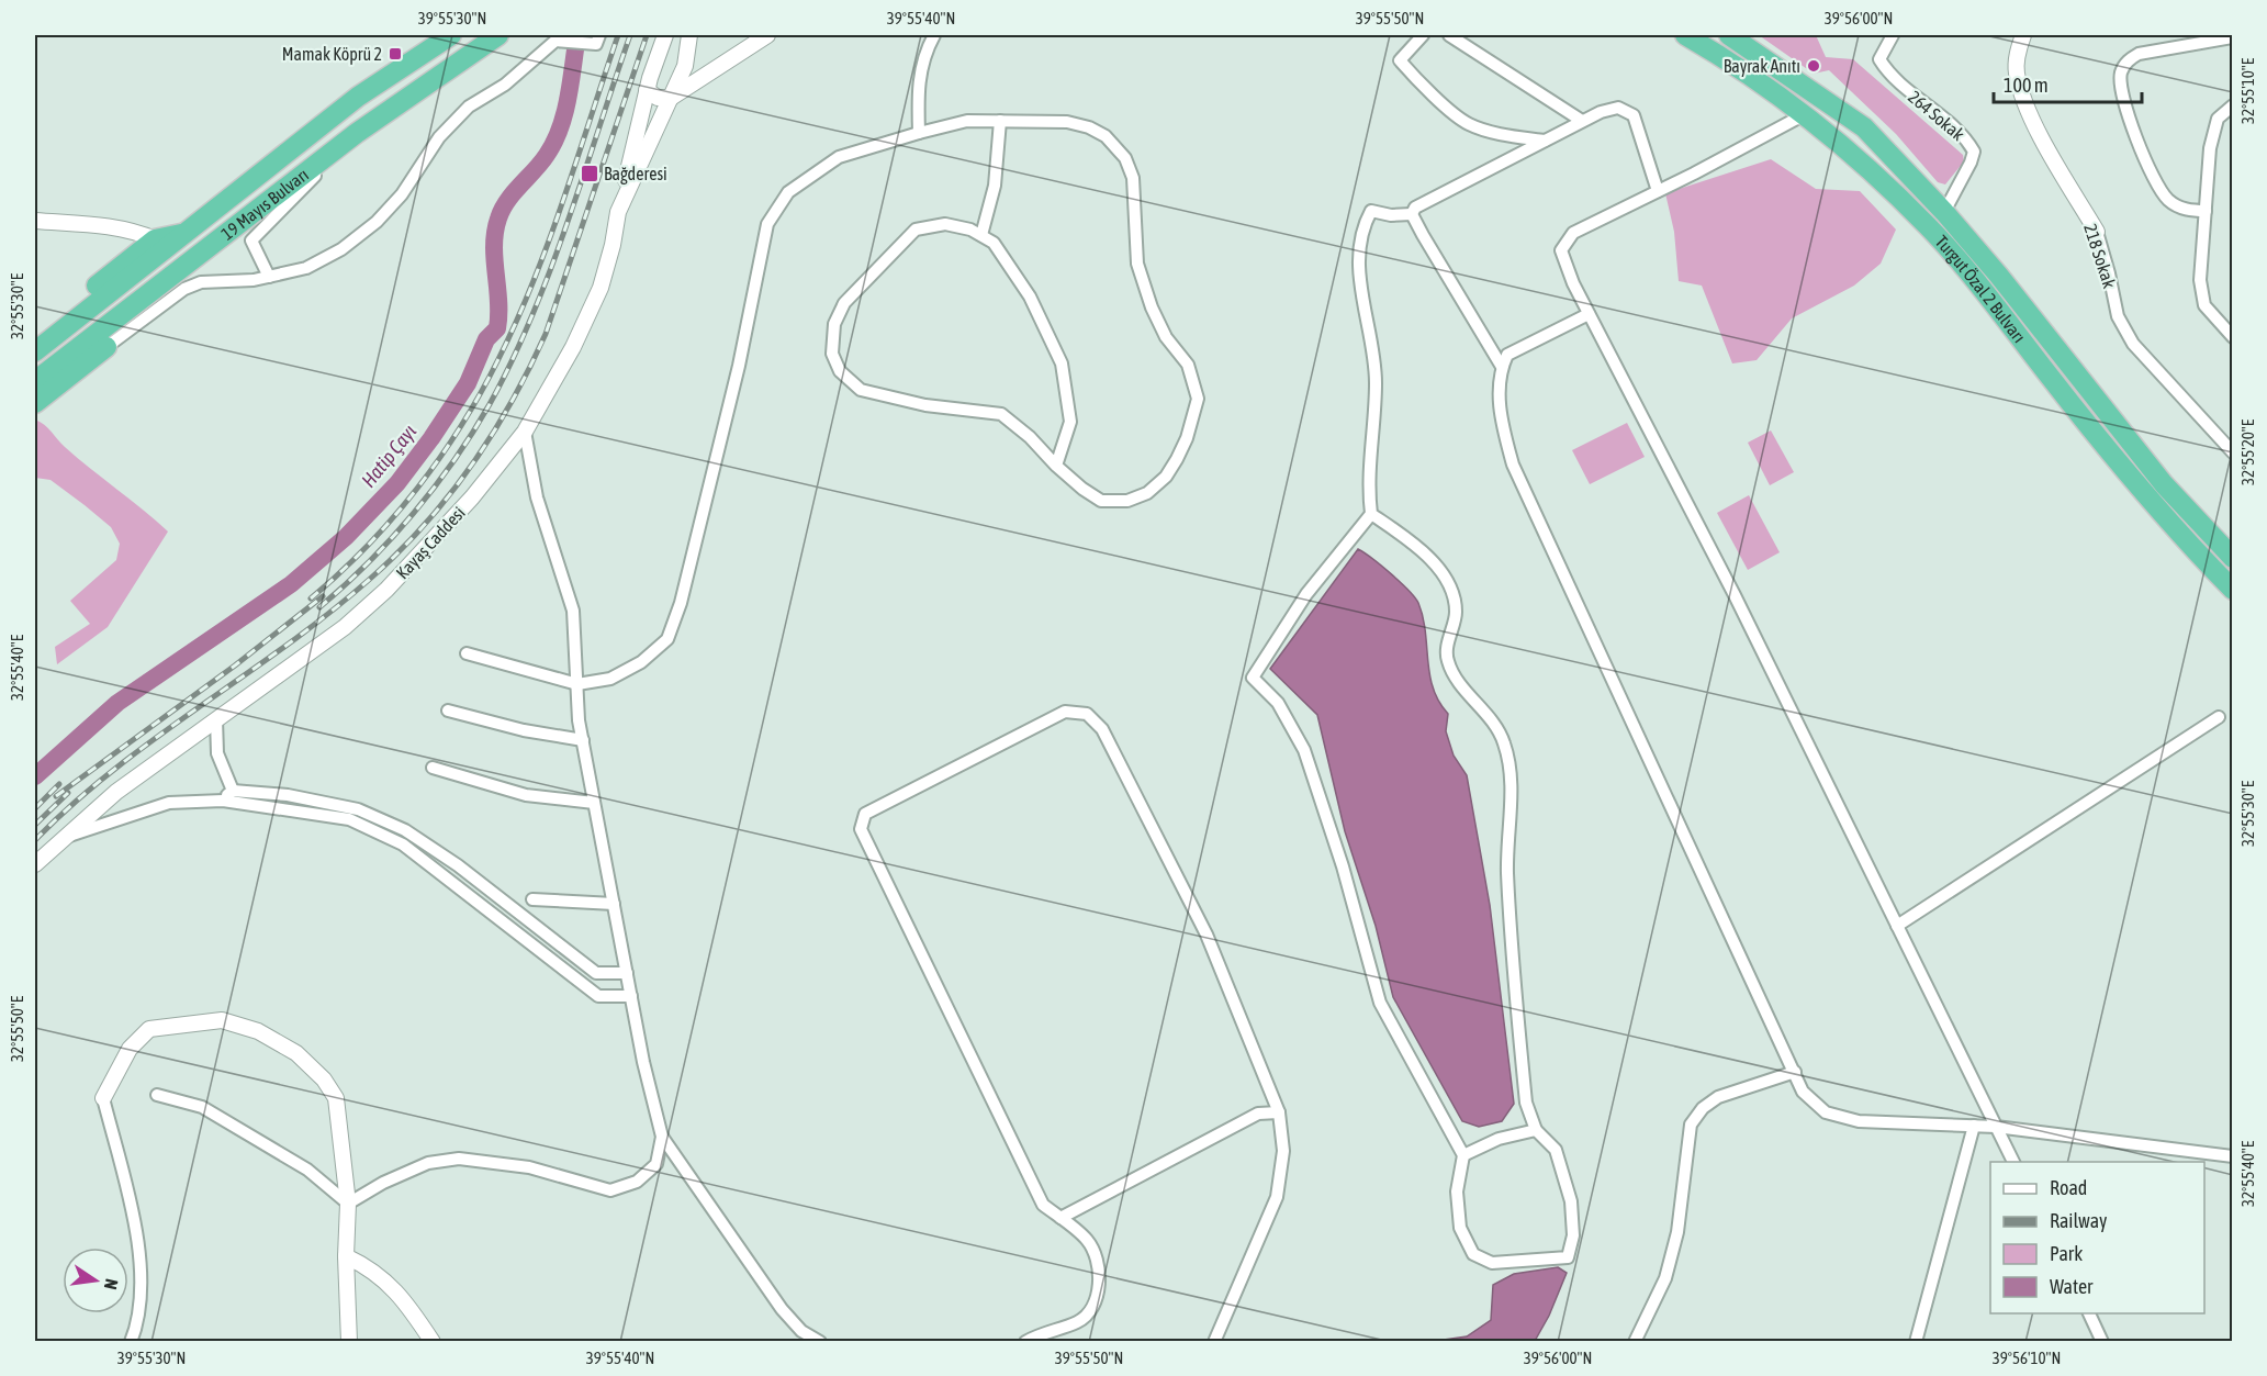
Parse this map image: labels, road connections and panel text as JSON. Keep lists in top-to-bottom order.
{
  "streets": {
    "highway": ["19 Mayıs Bulvarı", "Turgut Özal 2 Bulvarı"],
    "street": ["264 Sokak", "218 Sokak", "Kayaş Caddesi"]
  },
  "crossings": [
    ["264 Sokak", "Turgut Özal 2 Bulvarı"]
  ],
  "water": ["Hatip Çayı"],
  "places": {
    "transit": ["Mamak Köprü 2", "Bağderesi"],
    "other": ["Bayrak Anıtı"]
  },
  "legend": [
    "Road",
    "Railway",
    "Park",
    "Water"
  ],
  "scale_bar": "100 m",
  "north": "right",
  "coordinates": [
    "39°55'30\"N",
    "39°55'40\"N",
    "39°55'50\"N",
    "39°56'00\"N",
    "32°55'10\"E",
    "32°55'30\"E",
    "32°55'20\"E",
    "32°55'40\"E",
    "32°55'50\"E",
    "39°56'10\"N"
  ]
}
